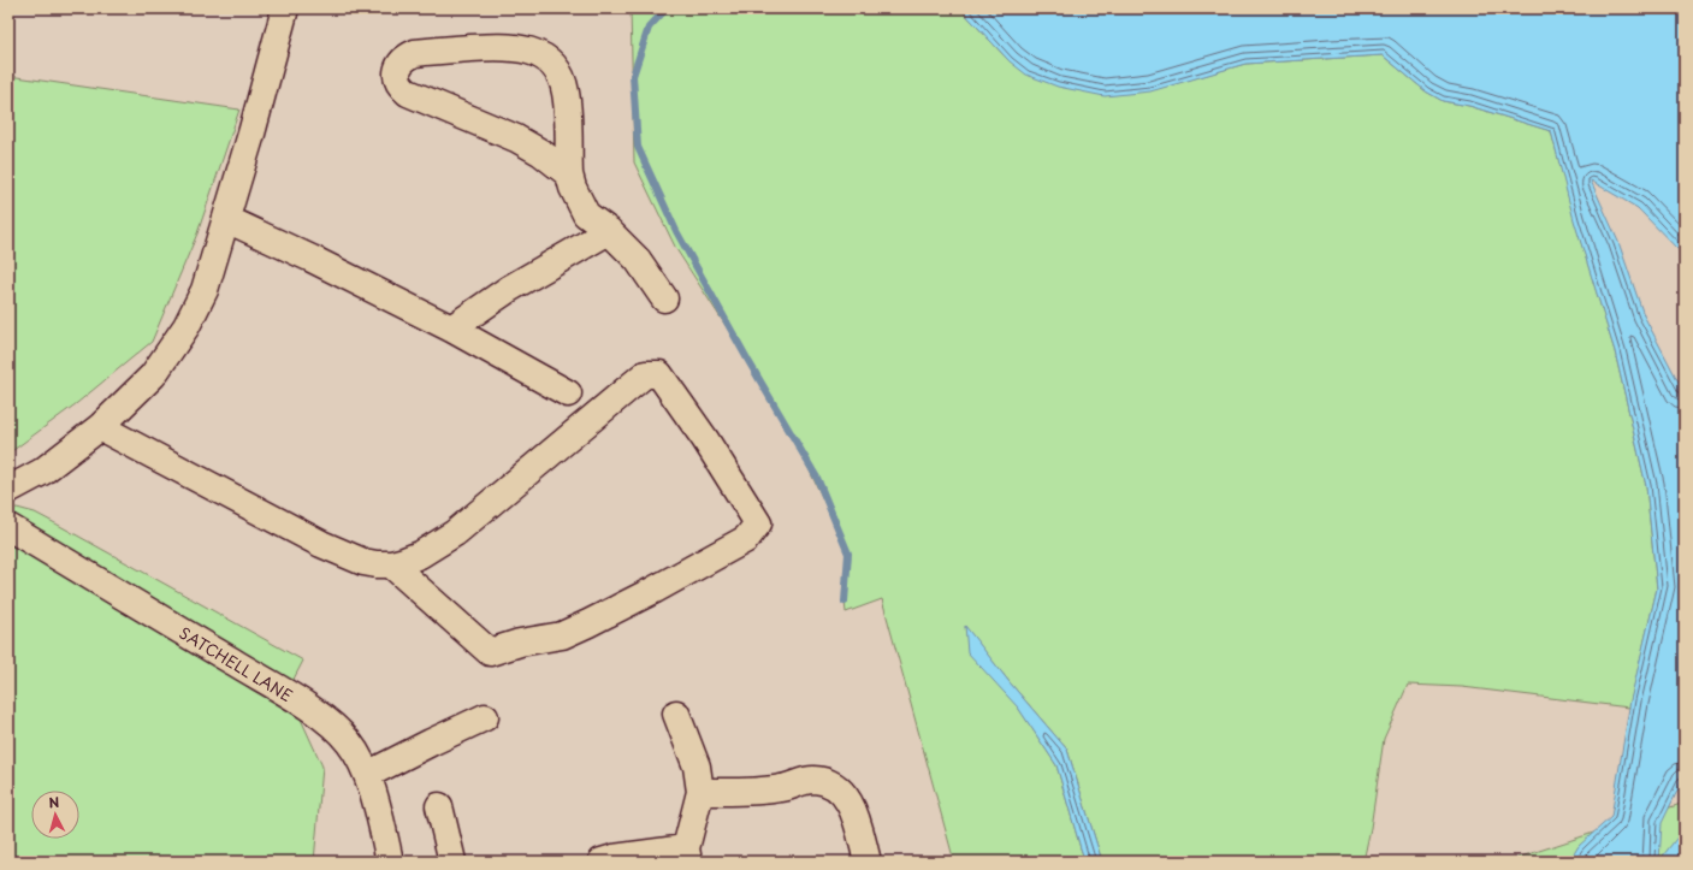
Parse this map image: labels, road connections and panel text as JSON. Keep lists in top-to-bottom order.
{
  "streets": {
    "street": ["SATCHELL LANE"]
  },
  "north": "top"
}
